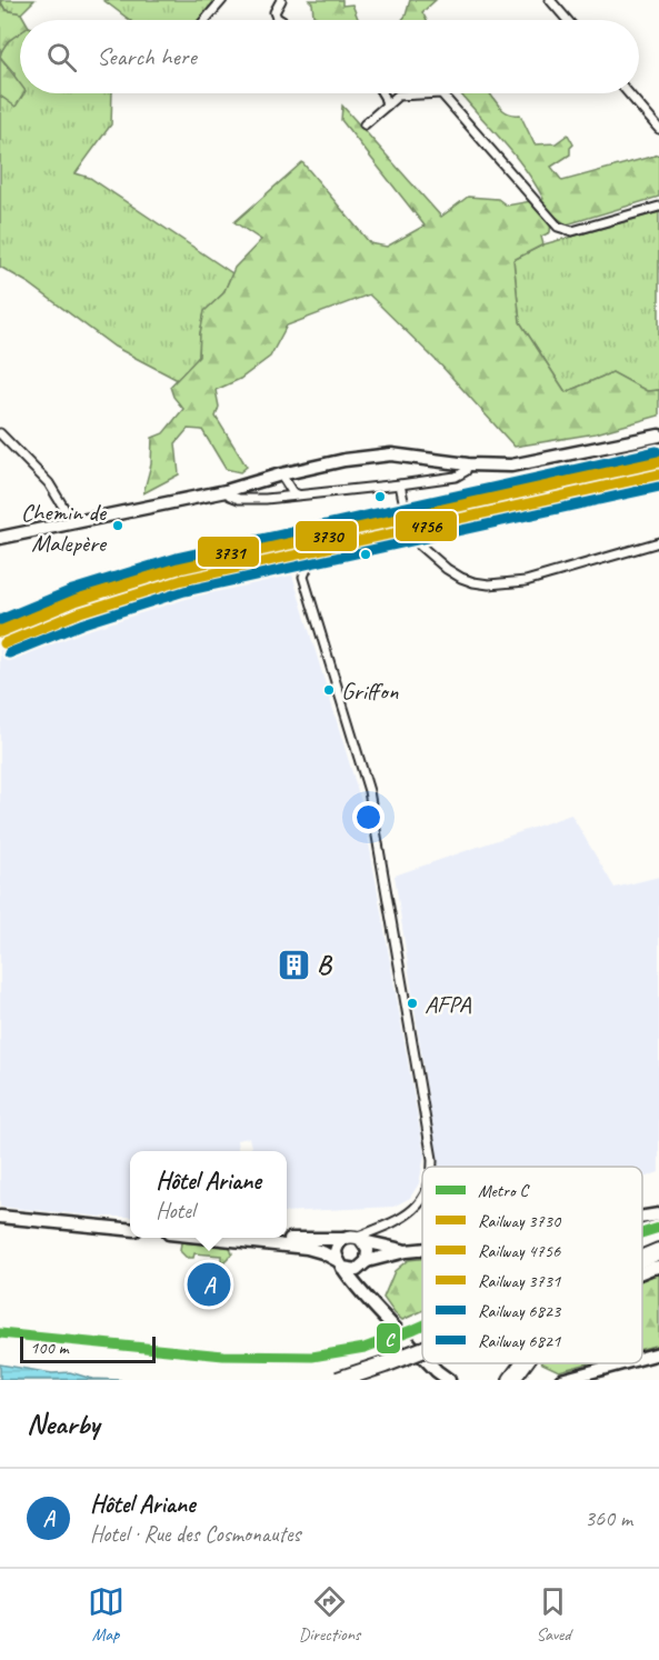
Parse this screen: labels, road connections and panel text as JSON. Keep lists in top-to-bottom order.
{
  "places": {
    "other": ["Chemin de Malepère", "Griffon", "AFPA"],
    "building": ["B"]
  },
  "lines": [
    "rail line 6823",
    "rail line 3731",
    "rail line 3730",
    "rail line 4756",
    "rail line 6821",
    "metro line C"
  ],
  "legend": [
    "Metro C",
    "Railway 3730",
    "Railway 4756",
    "Railway 3731",
    "Railway 6823",
    "Railway 6821"
  ],
  "scale_bar": "100 m",
  "page": {
    "search": "Search here",
    "popup": ["Hôtel Ariane", "Hotel"],
    "pins": "A",
    "scale": "100 m",
    "heading": "Nearby",
    "list": [
      {
        "mark": "A",
        "name": "Hôtel Ariane",
        "note": "Hotel · Rue des Cosmonautes",
        "value": "360 m"
      }
    ],
    "nav": ["Map", "Directions", "Saved"]
  }
}
